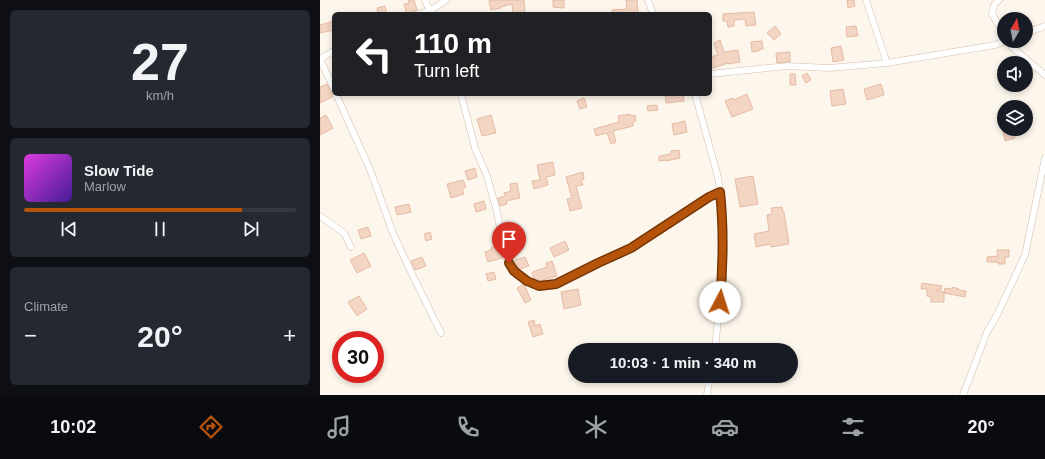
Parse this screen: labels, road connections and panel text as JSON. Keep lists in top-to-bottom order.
{
  "north": "top",
  "page": {
    "tile": [
      ["27", "km/h"],
      "Climate"
    ],
    "turn": ["110 m", "Turn left"],
    "song": ["Slow Tide", "Marlow"],
    "heat": ["−", "20°", "+"],
    "limit": "30",
    "trip": "10:03 · 1 min · 340 m",
    "tabs": ["10:02", "20°"]
  }
}
